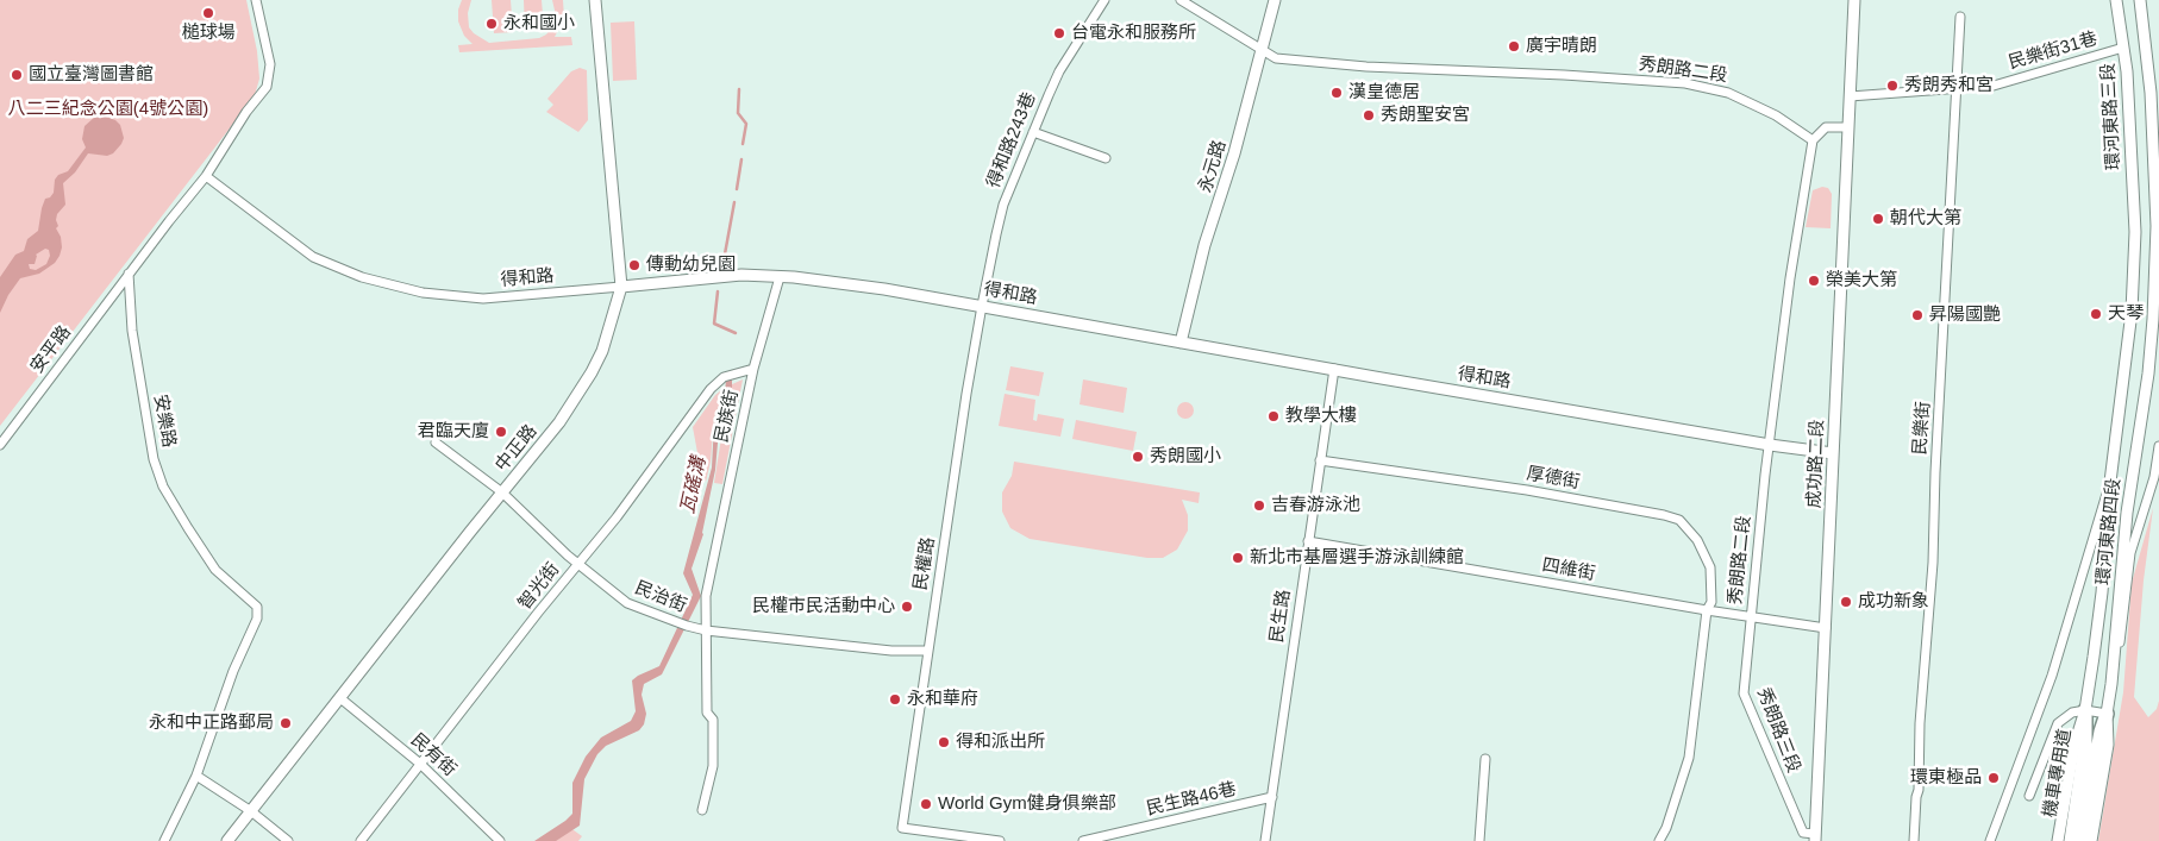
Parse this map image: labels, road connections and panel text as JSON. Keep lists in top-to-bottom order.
{
  "streets": {
    "street": [
      "民樂街31巷",
      "秀朗路二段",
      "環河東路三段",
      "得和路243巷",
      "永元路",
      "得和路",
      "安平路",
      "民族街",
      "安樂路",
      "民樂街",
      "中正路",
      "成功路二段",
      "厚德街",
      "環河東路四段",
      "民權路",
      "四維街",
      "智光街",
      "民治街",
      "民生路",
      "秀朗路三段",
      "民有街",
      "機車專用道",
      "民生路46巷"
    ]
  },
  "crossings": [
    ["民樂街31巷", "環河東路三段"],
    ["民樂街31巷", "民樂街"],
    ["民樂街31巷", "成功路二段"],
    ["秀朗路二段", "永元路"],
    ["秀朗路二段", "得和路"],
    ["秀朗路二段", "四維街"],
    ["秀朗路二段", "秀朗路三段"],
    ["環河東路三段", "環河東路四段"],
    ["得和路243巷", "得和路"],
    ["得和路243巷", "民權路"],
    ["永元路", "得和路"],
    ["得和路", "民族街"],
    ["得和路", "中正路"],
    ["得和路", "成功路二段"],
    ["得和路", "民權路"],
    ["得和路", "民生路"],
    ["安平路", "安樂路"],
    ["民族街", "智光街"],
    ["民族街", "民治街"],
    ["中正路", "民治街"],
    ["中正路", "民有街"],
    ["成功路二段", "四維街"],
    ["成功路二段", "秀朗路三段"],
    ["厚德街", "四維街"],
    ["厚德街", "民生路"],
    ["環河東路四段", "機車專用道"],
    ["民權路", "民治街"],
    ["四維街", "民生路"],
    ["四維街", "秀朗路三段"],
    ["智光街", "民治街"],
    ["智光街", "民有街"],
    ["民生路", "民生路46巷"]
  ],
  "water": ["瓦磘溝"],
  "parks": ["八二三紀念公園(4號公園)"],
  "places": [
    "槌球場",
    "永和國小",
    "台電永和服務所",
    "廣宇晴朗",
    "國立臺灣圖書館",
    "秀朗秀和宮",
    "漢皇德居",
    "秀朗聖安宮",
    "朝代大第",
    "傳動幼兒園",
    "榮美大第",
    "天琴",
    "昇陽國艷",
    "教學大樓",
    "君臨天廈",
    "秀朗國小",
    "吉春游泳池",
    "新北市基層選手游泳訓練館",
    "成功新象",
    "民權市民活動中心",
    "永和華府",
    "永和中正路郵局",
    "得和派出所",
    "環東極品",
    "World Gym健身俱樂部"
  ]
}
